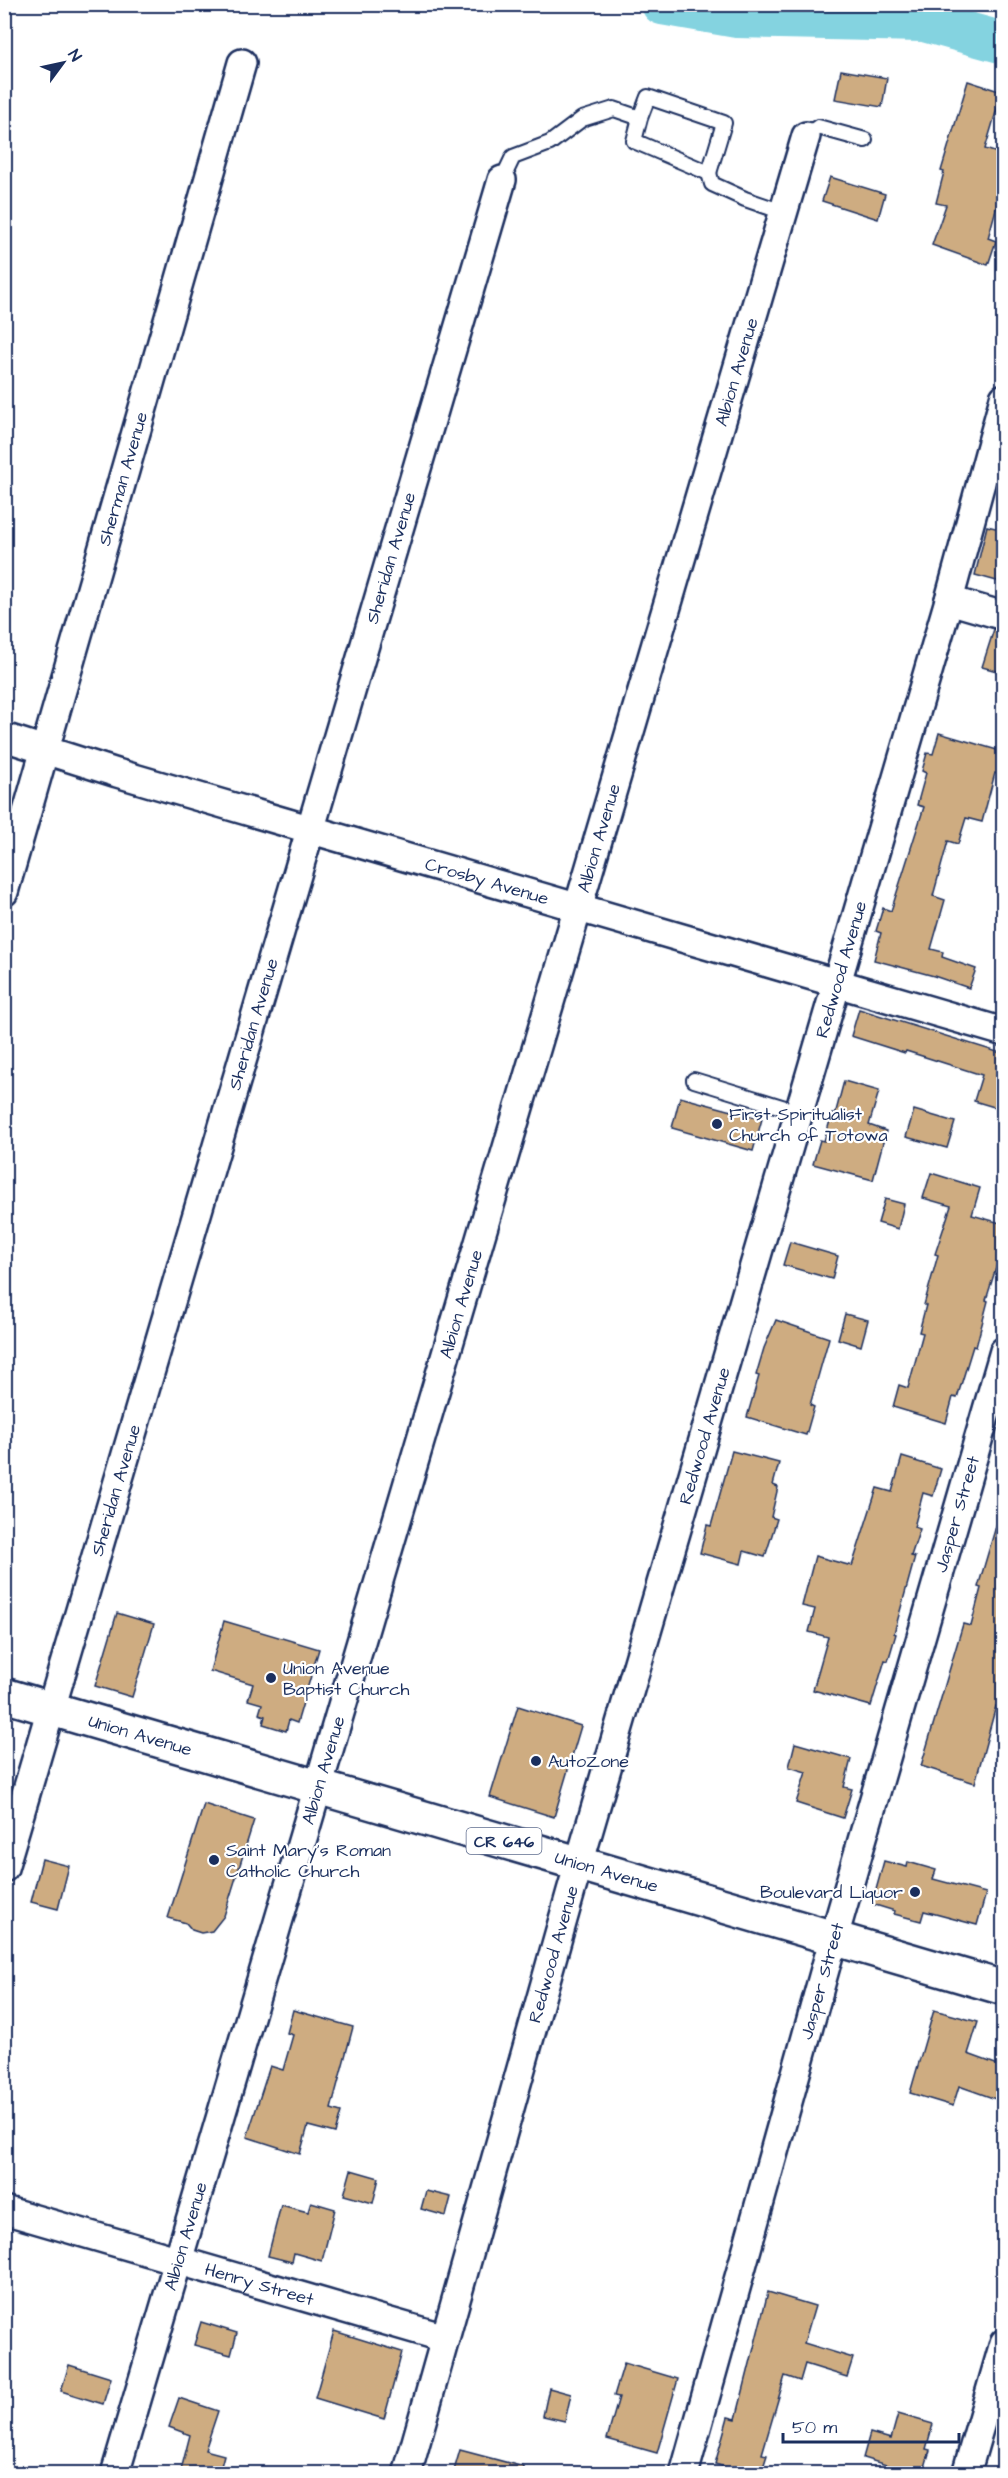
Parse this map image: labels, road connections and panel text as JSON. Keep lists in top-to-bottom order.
{
  "streets": {
    "main road": ["Union Avenue", "CR 646"],
    "street": [
      "Albion Avenue",
      "Sherman Avenue",
      "Sheridan Avenue",
      "Crosby Avenue",
      "Redwood Avenue",
      "Jasper Street",
      "Henry Street"
    ]
  },
  "crossings": [
    ["Albion Avenue", "Crosby Avenue"],
    ["Albion Avenue", "Union Avenue"],
    ["Albion Avenue", "Henry Street"],
    ["Sherman Avenue", "Crosby Avenue"],
    ["Sheridan Avenue", "Crosby Avenue"],
    ["Sheridan Avenue", "Union Avenue"],
    ["Crosby Avenue", "Redwood Avenue"],
    ["Redwood Avenue", "Union Avenue"],
    ["Redwood Avenue", "Henry Street"],
    ["Jasper Street", "Union Avenue"]
  ],
  "places": [
    "First Spiritualist Church of Totowa",
    "Union Avenue Baptist Church",
    "AutoZone",
    "Saint Mary's Roman Catholic Church",
    "Boulevard Liquor"
  ],
  "scale_bar": "50 m",
  "north": "top right"
}
